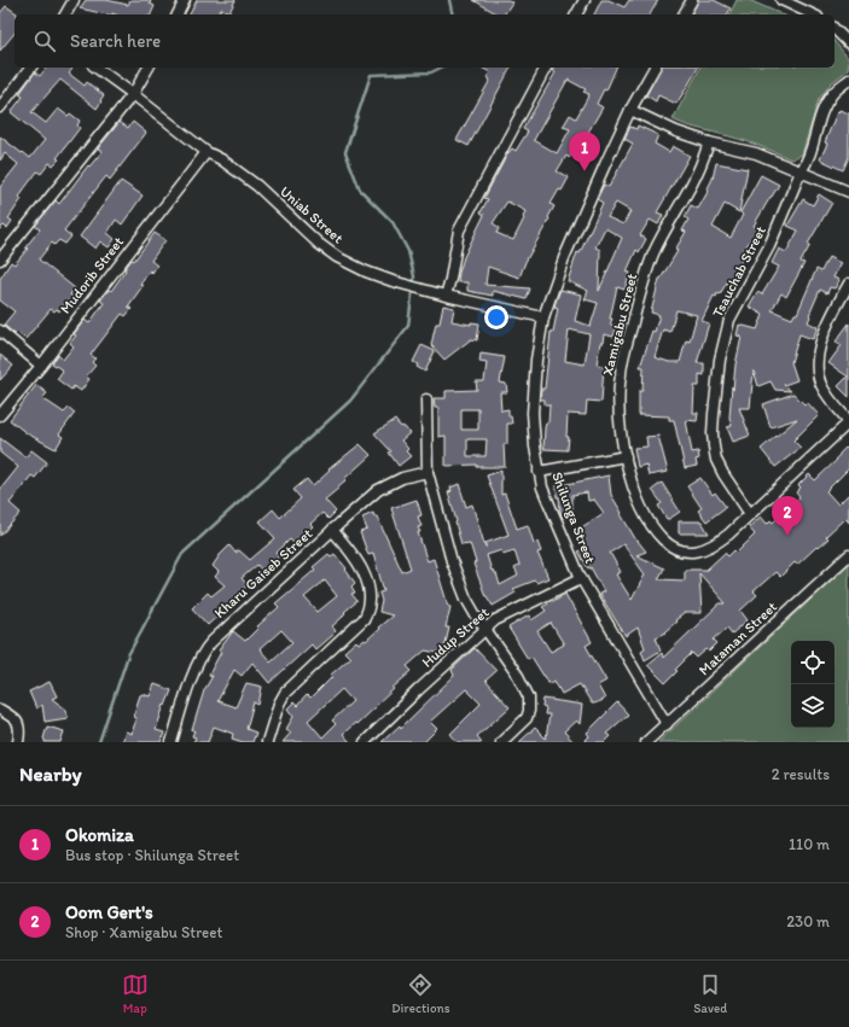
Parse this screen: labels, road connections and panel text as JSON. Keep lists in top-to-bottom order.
{
  "streets": {
    "street": [
      "Uniab Street",
      "Tsauchab Street",
      "Mudorib Street",
      "Xamigabu Street",
      "Shilunga Street",
      "Kharu Gaiseb Street",
      "Hudup Street",
      "Mataman Street"
    ]
  },
  "crossings": [
    ["Uniab Street", "Mudorib Street"],
    ["Uniab Street", "Shilunga Street"],
    ["Tsauchab Street", "Xamigabu Street"],
    ["Shilunga Street", "Hudup Street"],
    ["Shilunga Street", "Mataman Street"]
  ],
  "page": {
    "search": "Search here",
    "pins": ["1", "2"],
    "heading": ["Nearby", "2 results"],
    "list": [
      {
        "mark": "1",
        "name": "Okomiza",
        "note": "Bus stop · Shilunga Street",
        "value": "110 m"
      },
      {
        "mark": "2",
        "name": "Oom Gert's",
        "note": "Shop · Xamigabu Street",
        "value": "230 m"
      }
    ],
    "nav": ["Map", "Directions", "Saved"]
  }
}
